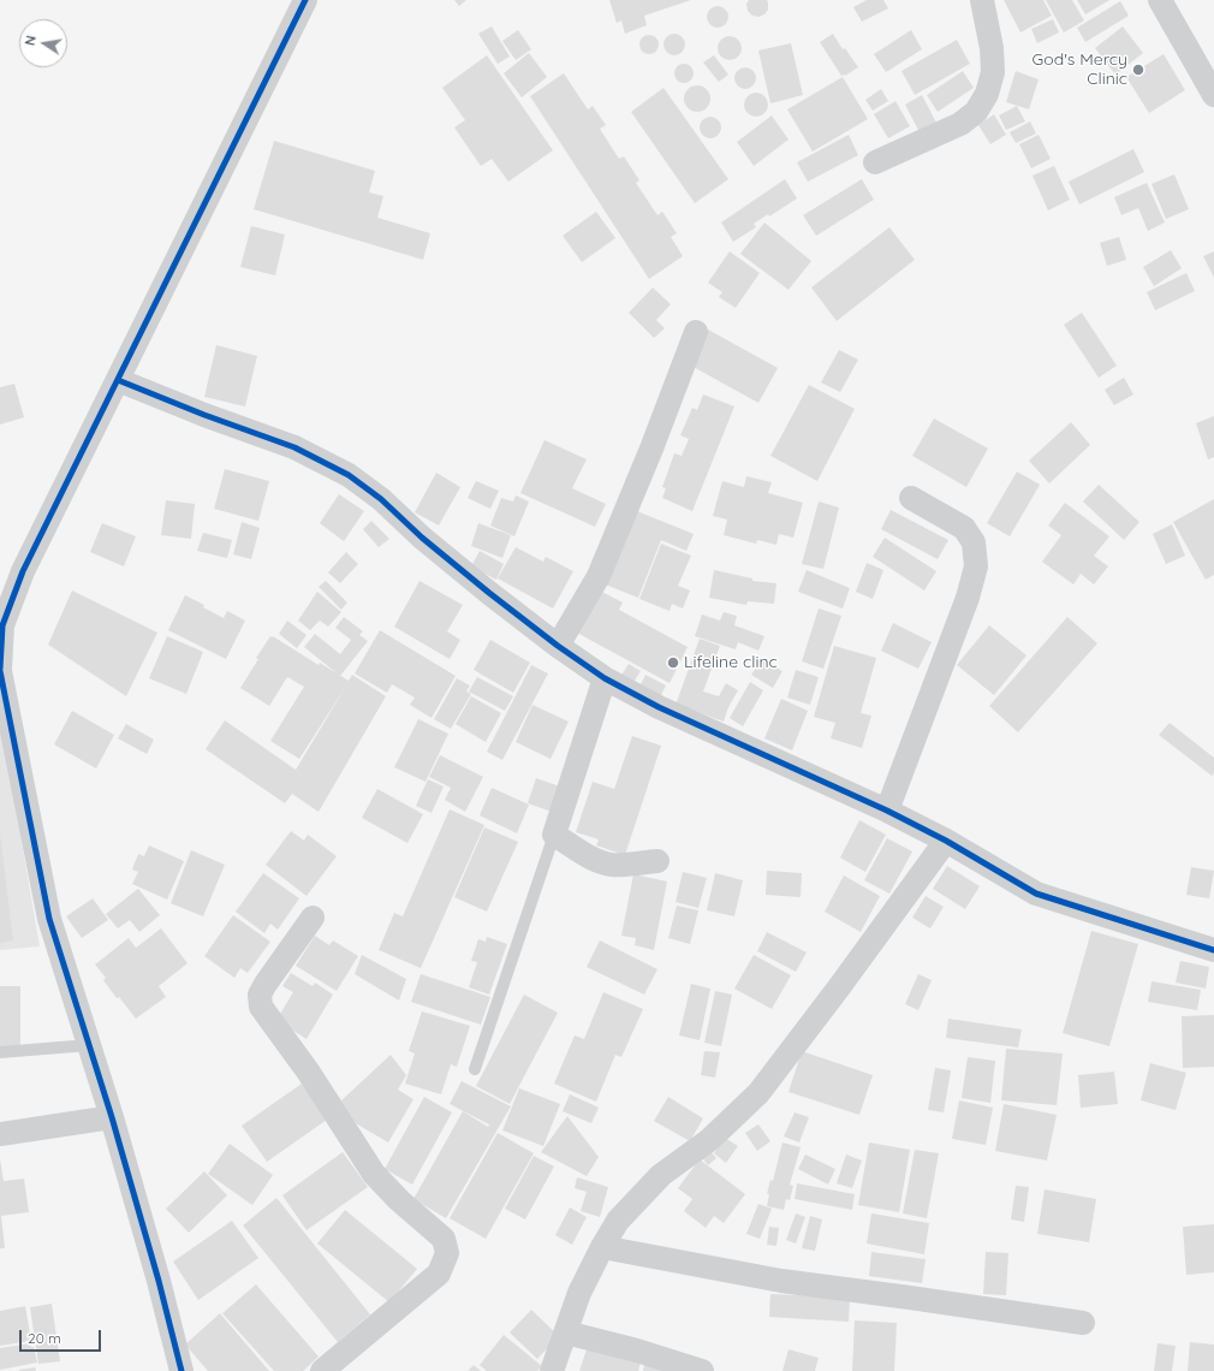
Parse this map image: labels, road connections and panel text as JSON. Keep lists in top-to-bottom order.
{
  "places": ["God's Mercy Clinic", "Lifeline clinc"],
  "scale_bar": "20 m",
  "north": "left"
}
